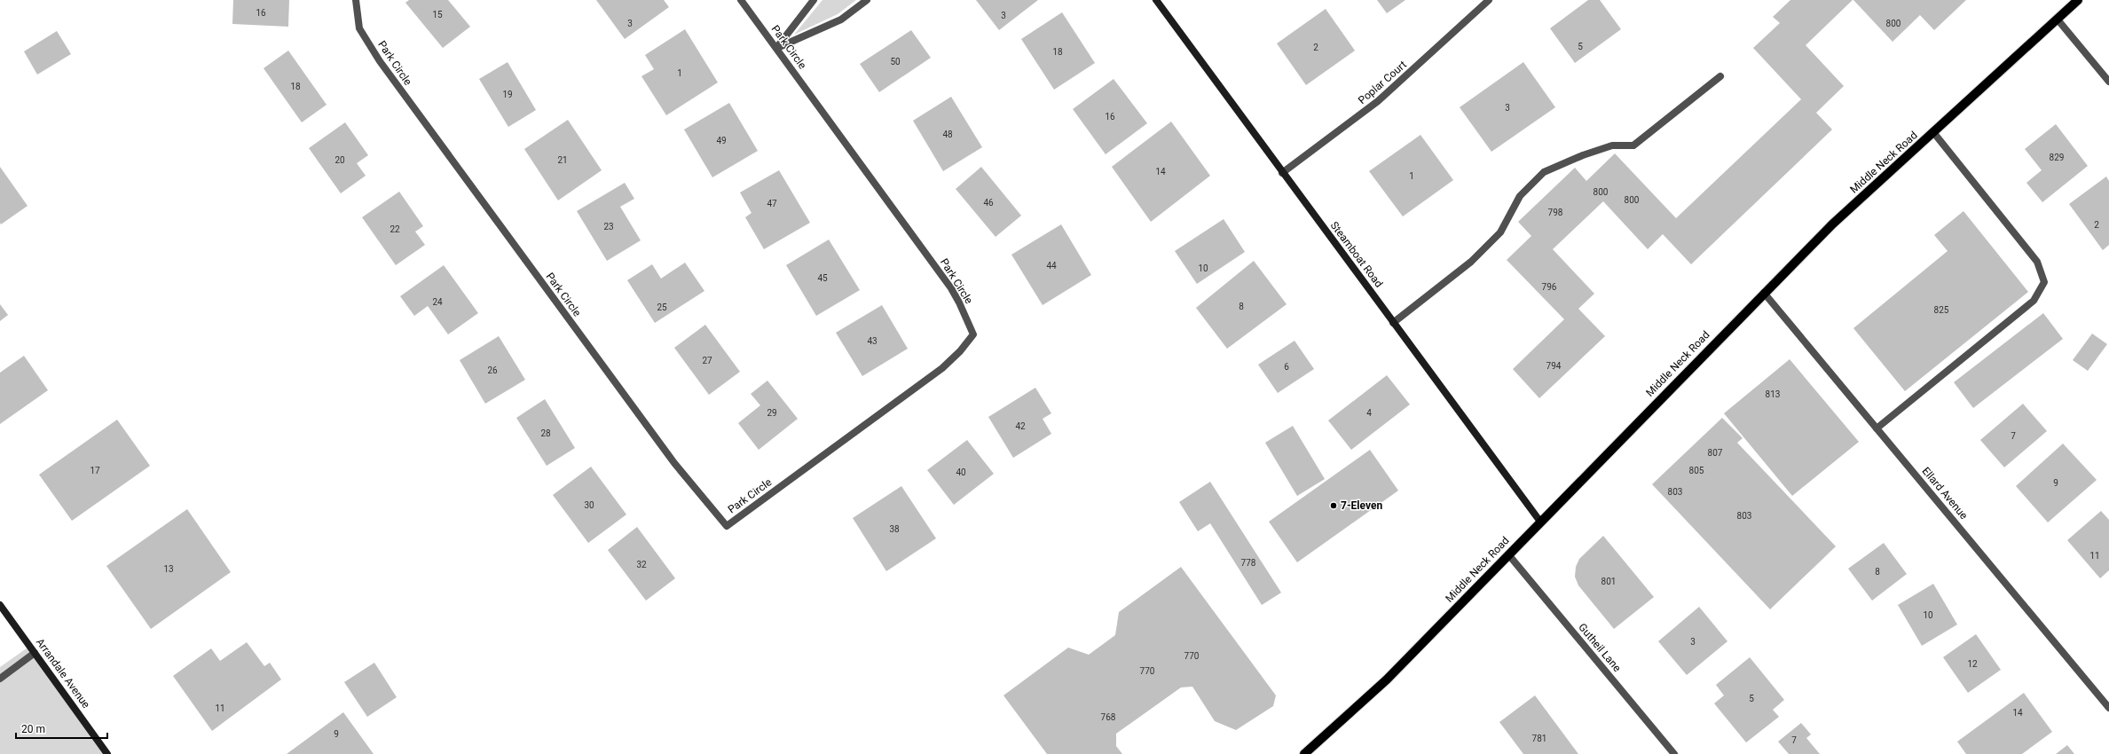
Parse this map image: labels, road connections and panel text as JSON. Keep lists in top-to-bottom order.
{
  "streets": {
    "main road": ["Middle Neck Road"],
    "street": [
      "Park Circle",
      "Poplar Court",
      "Steamboat Road",
      "Ellard Avenue",
      "Gutheil Lane",
      "Arrandale Avenue"
    ]
  },
  "crossings": [
    ["Poplar Court", "Steamboat Road"],
    ["Middle Neck Road", "Steamboat Road"],
    ["Middle Neck Road", "Ellard Avenue"],
    ["Middle Neck Road", "Gutheil Lane"]
  ],
  "places": ["7-Eleven"],
  "house_numbers": [
    "16",
    "15",
    "3",
    "3",
    "800",
    "5",
    "2",
    "18",
    "50",
    "1",
    "18",
    "19",
    "3",
    "16",
    "48",
    "49",
    "829",
    "20",
    "21",
    "14",
    "1",
    "800",
    "800",
    "46",
    "47",
    "798",
    "2",
    "23",
    "22",
    "44",
    "10",
    "45",
    "796",
    "24",
    "8",
    "25",
    "825",
    "43",
    "27",
    "794",
    "6",
    "26",
    "813",
    "29",
    "4",
    "42",
    "28",
    "7",
    "807",
    "17",
    "805",
    "40",
    "9",
    "803",
    "30",
    "803",
    "38",
    "11",
    "778",
    "32",
    "13",
    "8",
    "801",
    "10",
    "3",
    "770",
    "12",
    "770",
    "5",
    "11",
    "14",
    "768",
    "9",
    "781",
    "7"
  ],
  "scale_bar": "20 m"
}
